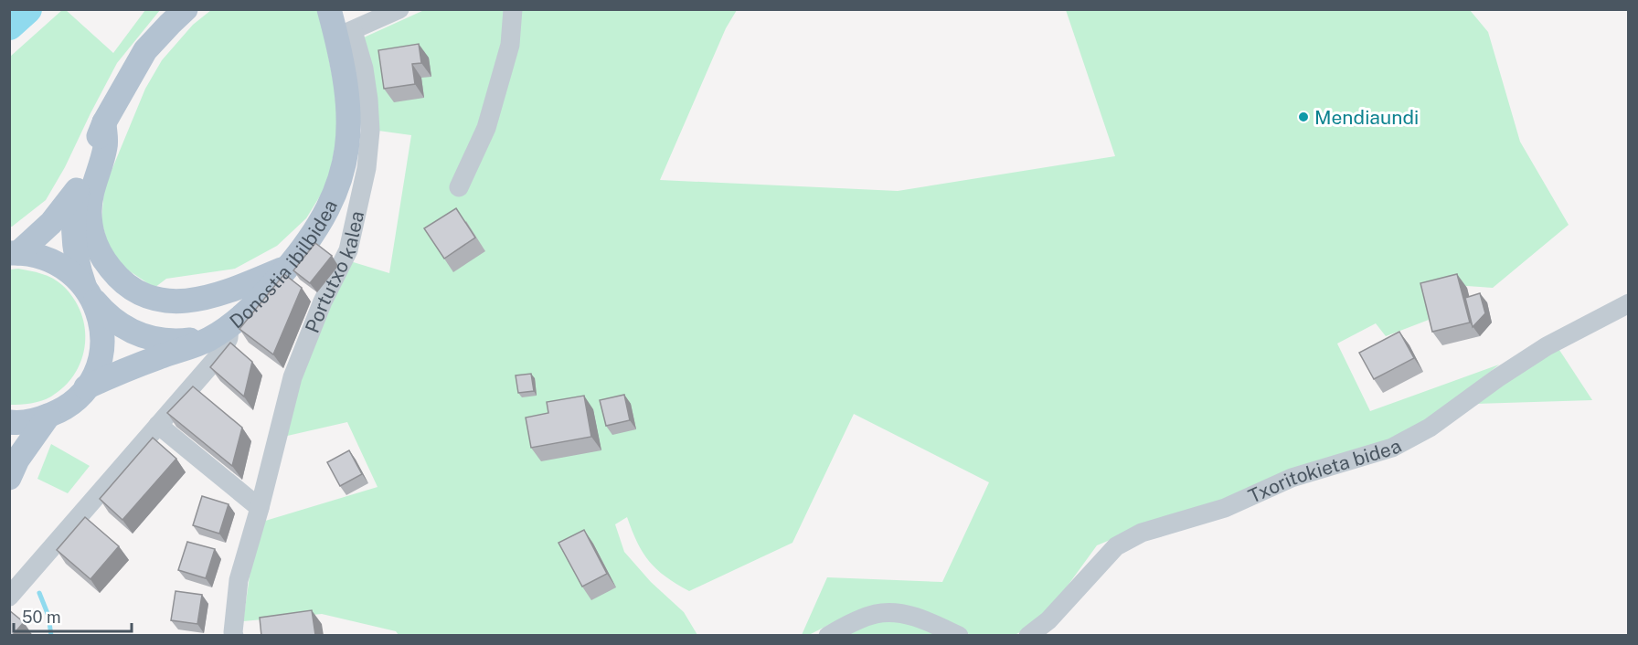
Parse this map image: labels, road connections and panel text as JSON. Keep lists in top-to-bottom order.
{
  "streets": {
    "main road": ["Donostia ibilbidea"],
    "street": ["Portutxo kalea", "Txoritokieta bidea"]
  },
  "crossings": [
    ["Donostia ibilbidea", "Portutxo kalea"]
  ],
  "places": ["Mendiaundi"],
  "scale_bar": "50 m"
}
